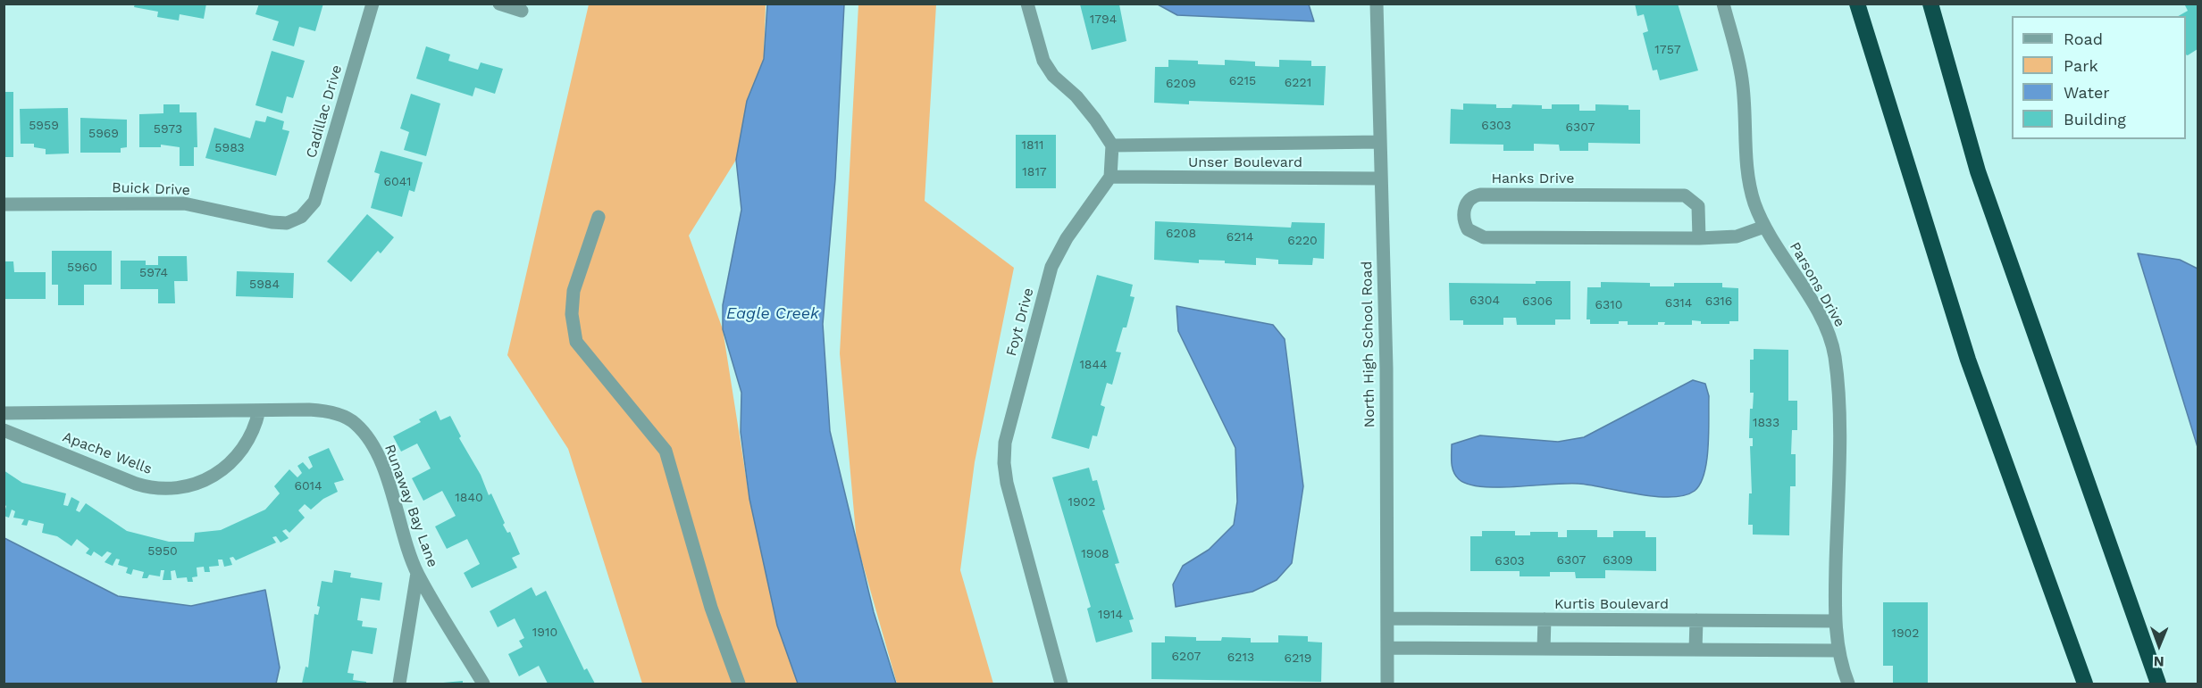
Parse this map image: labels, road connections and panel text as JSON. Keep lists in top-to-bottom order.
{
  "streets": {
    "street": [
      "Cadillac Drive",
      "Unser Boulevard",
      "Hanks Drive",
      "Buick Drive",
      "Parsons Drive",
      "Foyt Drive",
      "North High School Road",
      "Apache Wells",
      "Runaway Bay Lane",
      "Kurtis Boulevard"
    ]
  },
  "crossings": [
    ["Cadillac Drive", "Buick Drive"],
    ["Unser Boulevard", "Foyt Drive"],
    ["Unser Boulevard", "North High School Road"],
    ["Hanks Drive", "Parsons Drive"],
    ["Parsons Drive", "Kurtis Boulevard"],
    ["North High School Road", "Kurtis Boulevard"],
    ["Apache Wells", "Runaway Bay Lane"]
  ],
  "water": ["Eagle Creek"],
  "house_numbers": [
    "1794",
    "1757",
    "6215",
    "6221",
    "6209",
    "5959",
    "6303",
    "6307",
    "5973",
    "5969",
    "1811",
    "5983",
    "1817",
    "6041",
    "6208",
    "6214",
    "6220",
    "5960",
    "5974",
    "5984",
    "6304",
    "6306",
    "6316",
    "6314",
    "6310",
    "1844",
    "1833",
    "6014",
    "1840",
    "1902",
    "5950",
    "1908",
    "6307",
    "6309",
    "6303",
    "1914",
    "1910",
    "1902",
    "6207",
    "6213",
    "6219"
  ],
  "legend": [
    "Road",
    "Park",
    "Water",
    "Building"
  ],
  "north": "bottom"
}
